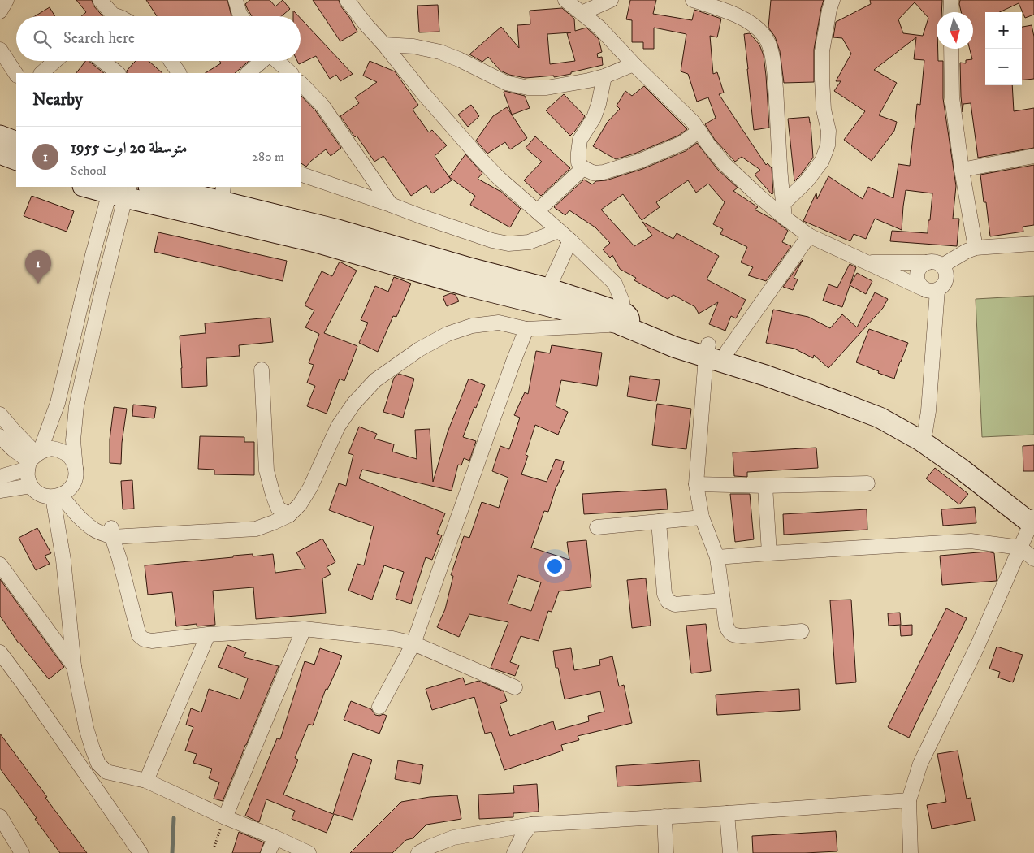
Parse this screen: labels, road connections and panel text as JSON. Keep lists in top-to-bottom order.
{
  "north": "bottom",
  "page": {
    "map_buttons": ["+", "−"],
    "search": "Search here",
    "heading": "Nearby",
    "list": [
      {
        "mark": "1",
        "name": "متوسطة 20 اوت 1955",
        "note": "School",
        "value": "280 m"
      }
    ],
    "pins": "1"
  }
}
